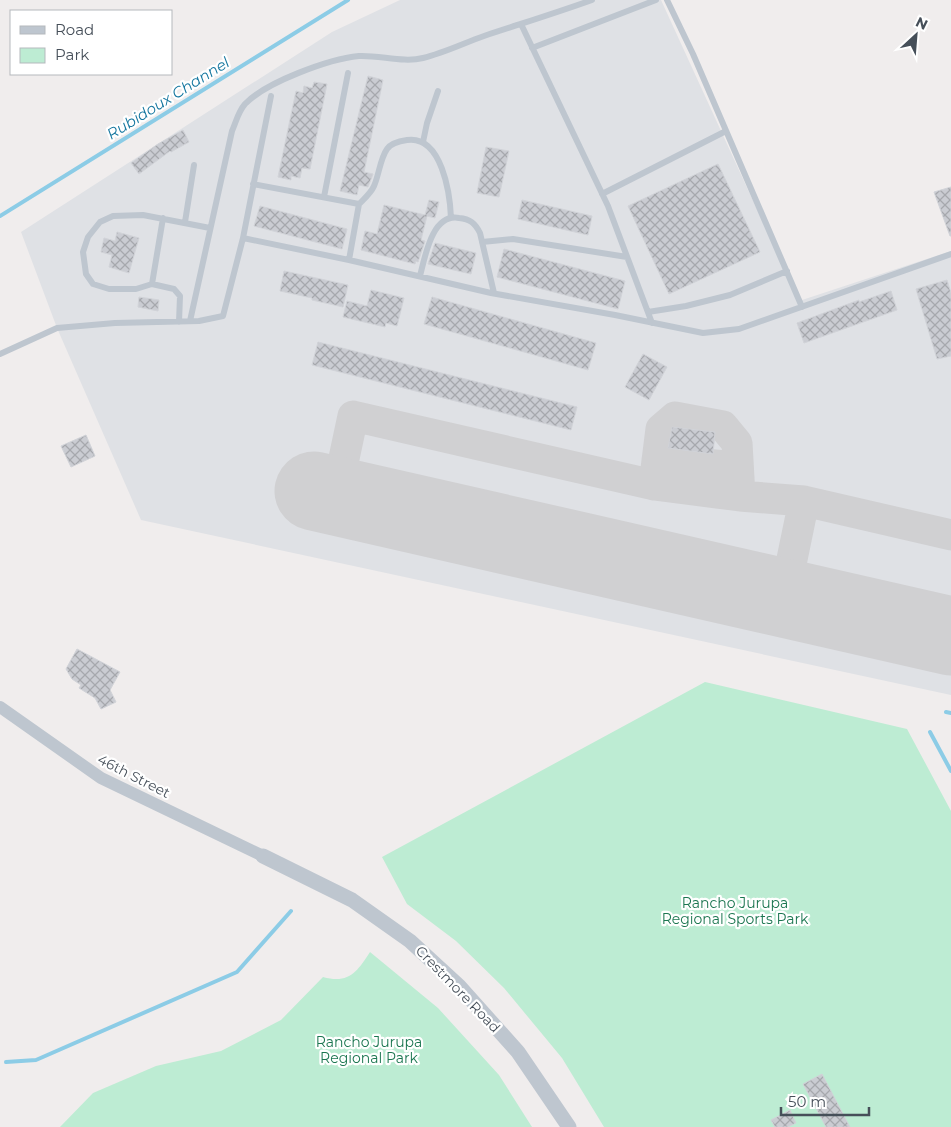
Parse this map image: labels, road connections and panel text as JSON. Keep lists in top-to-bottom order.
{
  "streets": {
    "street": ["46th Street", "Crestmore Road"]
  },
  "crossings": [
    ["46th Street", "Crestmore Road"]
  ],
  "water": ["Rubidoux Channel"],
  "parks": ["Rancho Jurupa Regional Sports Park", "Rancho Jurupa Regional Park"],
  "legend": ["Road", "Park"],
  "scale_bar": "50 m",
  "north": "top right"
}
